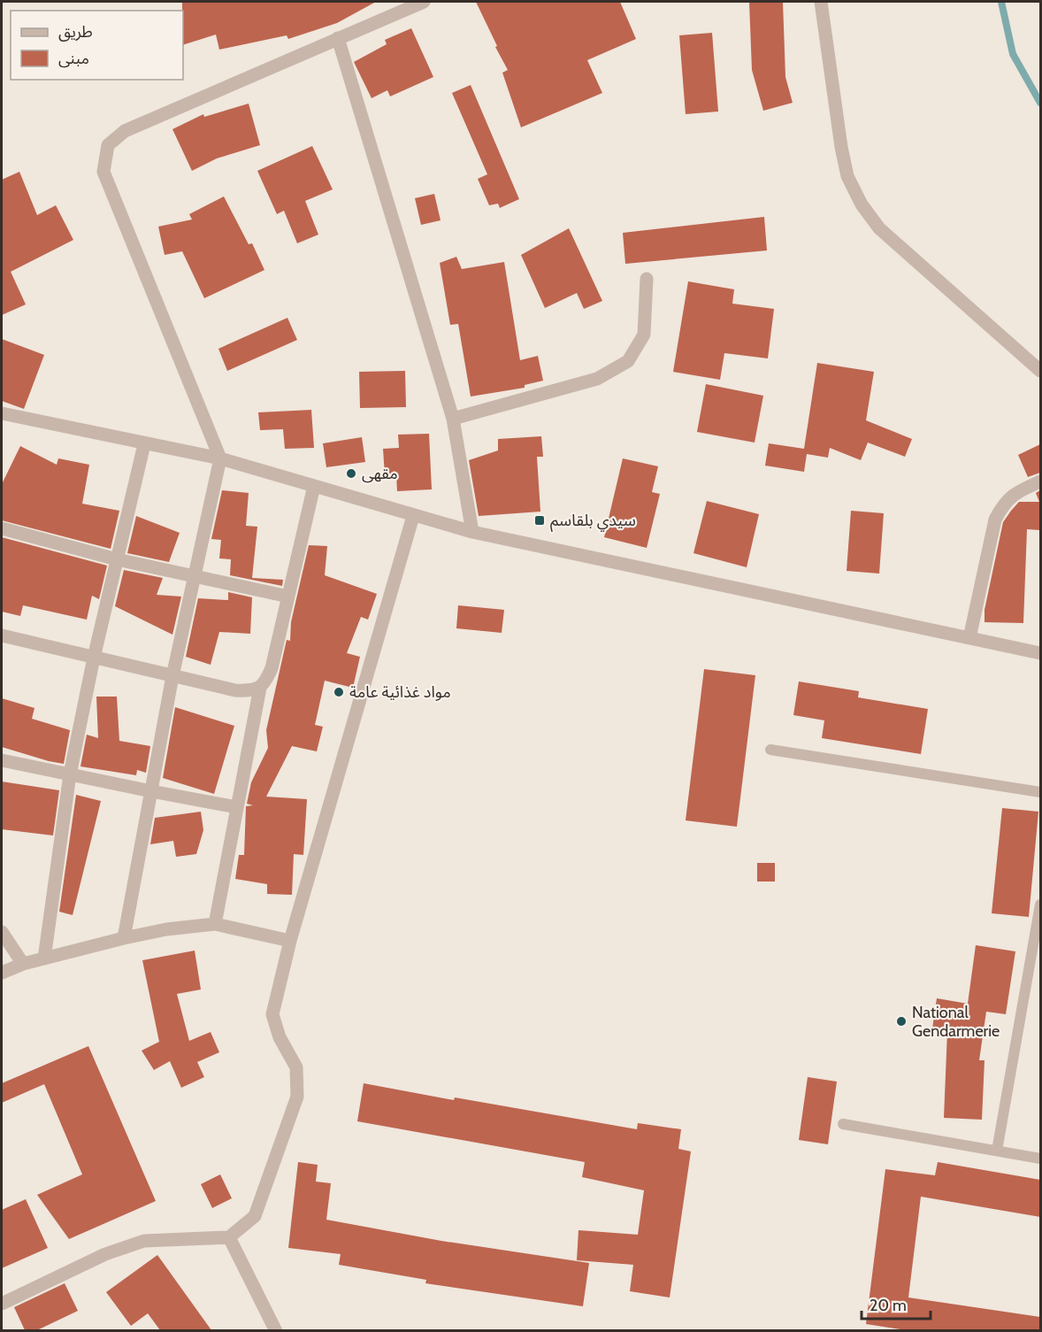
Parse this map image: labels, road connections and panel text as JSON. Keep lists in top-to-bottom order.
{
  "places": {
    "other": ["مقهى", "مواد غذائية عامة", "National Gendarmerie"],
    "transit": ["سيدي بلقاسم"]
  },
  "legend": ["طريق", "مبنى"],
  "scale_bar": "20 m"
}
